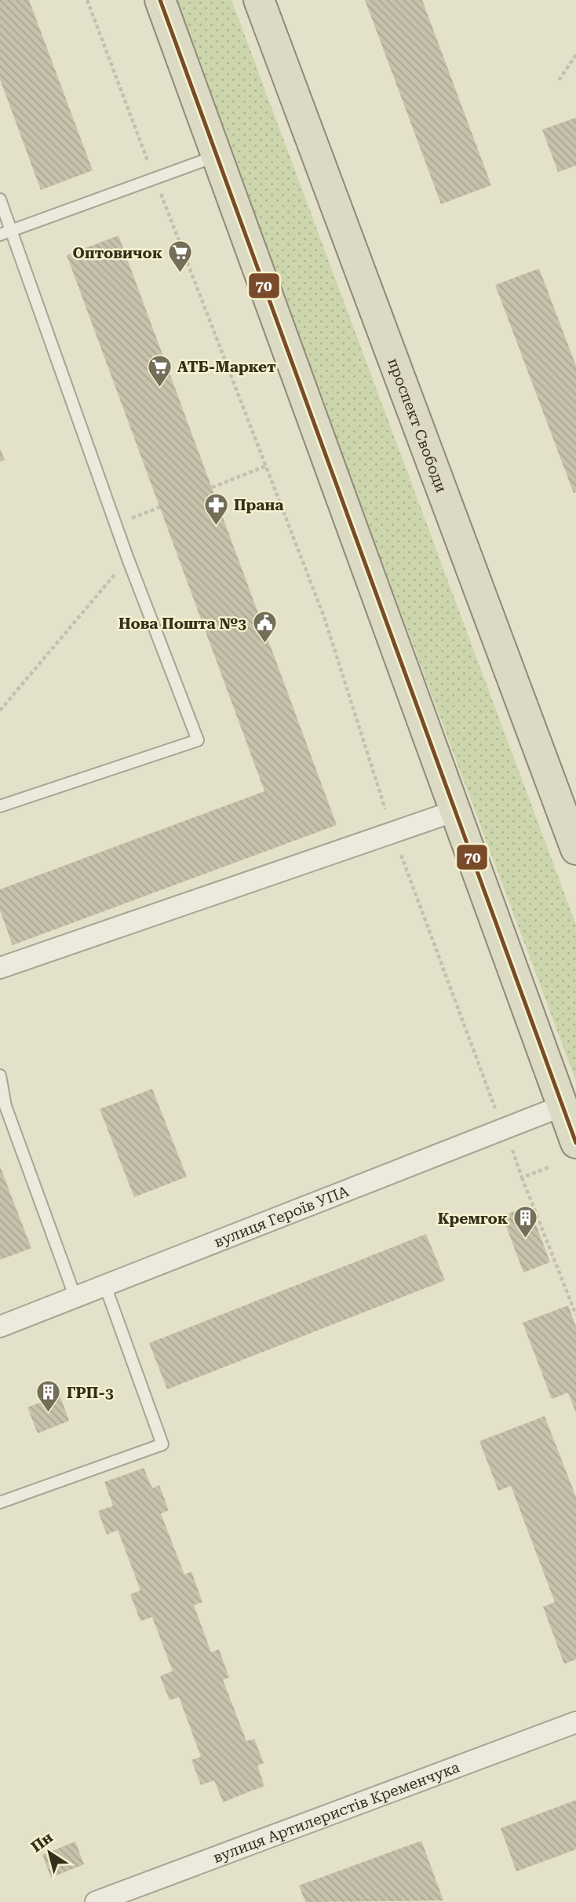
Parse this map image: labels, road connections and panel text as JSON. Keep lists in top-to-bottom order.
{
  "streets": {
    "highway": ["проспект Свободи"],
    "street": ["вулиця Героїв УПА", "вулиця Артилеристів Кременчука"]
  },
  "places": {
    "supermarket": ["Оптовичок", "АТБ-Маркет"],
    "pharmacy": ["Прана"],
    "public building": ["Нова Пошта №3"],
    "building": ["Кремгок", "ГРП-3"]
  },
  "lines": ["transit line 70"],
  "north": "top left"
}
